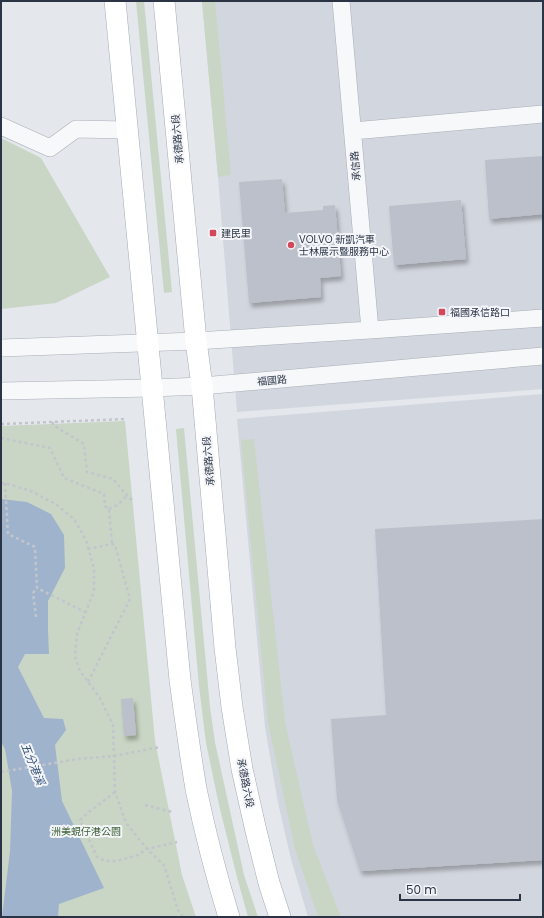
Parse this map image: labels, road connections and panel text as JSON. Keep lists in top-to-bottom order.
{
  "streets": {
    "main road": ["承德路六段"],
    "street": ["承信路", "福國路"]
  },
  "crossings": [
    ["承德路六段", "福國路"]
  ],
  "water": ["五分港溪"],
  "parks": ["洲美蜆仔港公園"],
  "places": {
    "transit": ["建民里", "福國承信路口"],
    "other": ["VOLVO 新凱汽車 士林展示暨服務中心"]
  },
  "scale_bar": "50 m"
}
